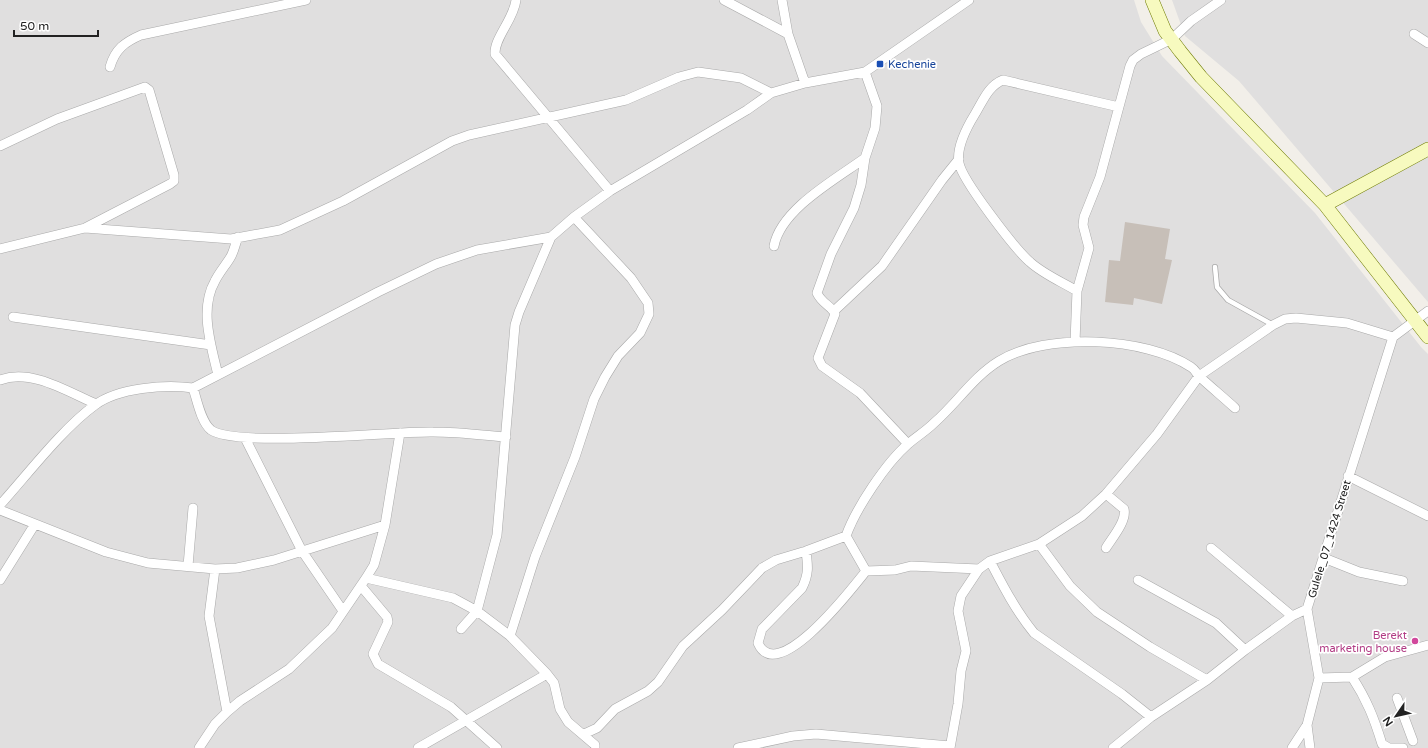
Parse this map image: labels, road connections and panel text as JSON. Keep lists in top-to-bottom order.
{
  "streets": {
    "street": ["Gulele_07_1424 Street"]
  },
  "places": {
    "transit": ["Kechenie"],
    "other": ["Berekt marketing house"]
  },
  "scale_bar": "50 m",
  "north": "bottom left"
}
